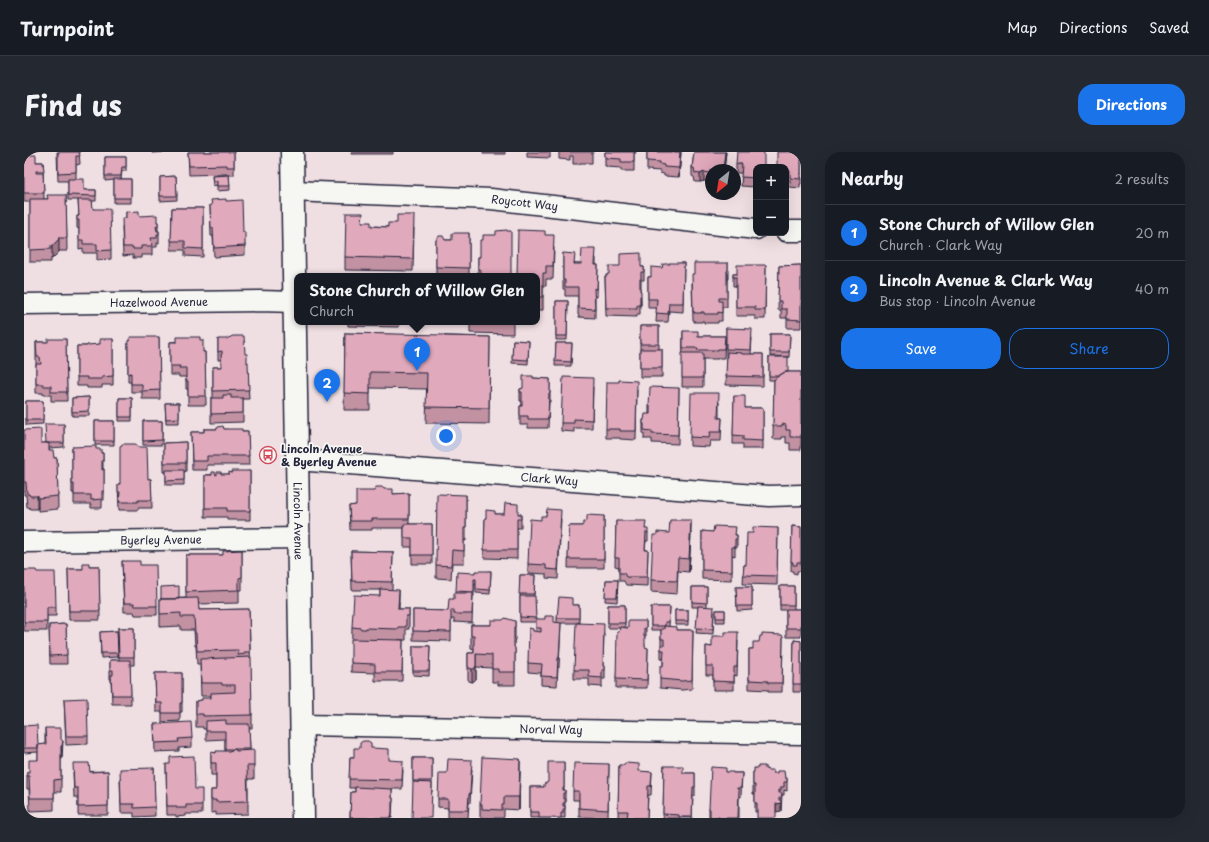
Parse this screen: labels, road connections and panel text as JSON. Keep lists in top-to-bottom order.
{
  "streets": {
    "main road": ["Lincoln Avenue"],
    "street": [
      "Roycott Way",
      "Hazelwood Avenue",
      "Clark Way",
      "Byerley Avenue",
      "Norval Way"
    ]
  },
  "crossings": [
    ["Roycott Way", "Lincoln Avenue"],
    ["Hazelwood Avenue", "Lincoln Avenue"],
    ["Clark Way", "Lincoln Avenue"],
    ["Lincoln Avenue", "Byerley Avenue"],
    ["Lincoln Avenue", "Norval Way"]
  ],
  "places": {
    "bus stop": ["Lincoln Avenue & Byerley Avenue"]
  },
  "north": "bottom left",
  "page": {
    "header": "Turnpoint",
    "nav": ["Map", "Directions", "Saved"],
    "title": "Find us",
    "buttons": [
      "Directions",
      ["Save", "Share"]
    ],
    "heading": ["Nearby", "2 results"],
    "map_buttons": ["+", "−"],
    "list": [
      {
        "mark": "1",
        "name": "Stone Church of Willow Glen",
        "note": "Church · Clark Way",
        "value": "20 m"
      },
      {
        "mark": "2",
        "name": "Lincoln Avenue & Clark Way",
        "note": "Bus stop · Lincoln Avenue",
        "value": "40 m"
      }
    ],
    "popup": ["Stone Church of Willow Glen", "Church"],
    "pins": ["1", "2"]
  }
}
